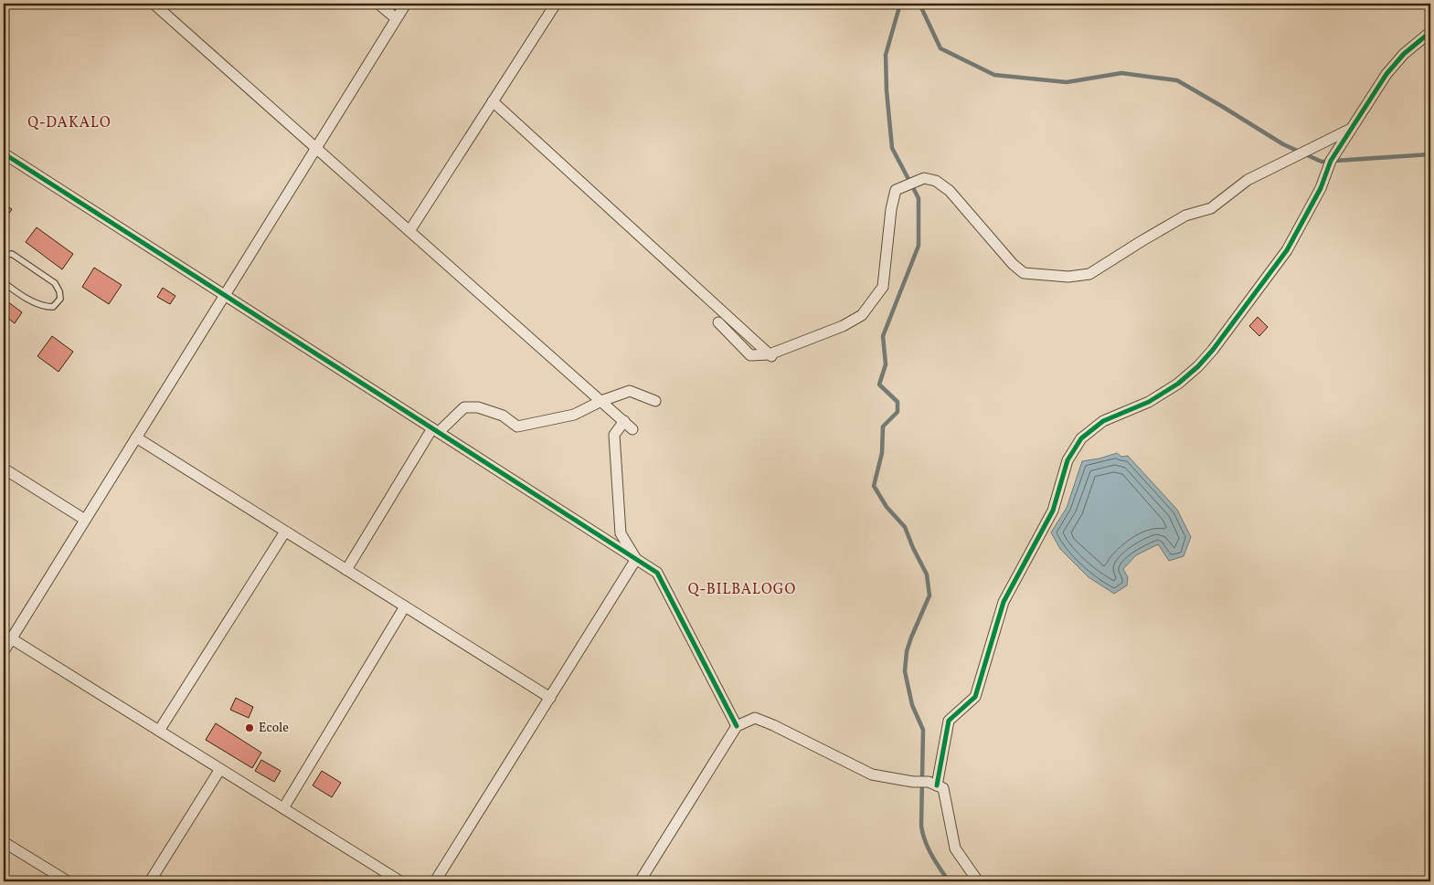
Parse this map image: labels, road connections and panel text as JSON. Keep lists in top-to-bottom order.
{
  "districts": ["Q-DAKALO", "Q-BILBALOGO"],
  "places": ["Ecole"]
}
